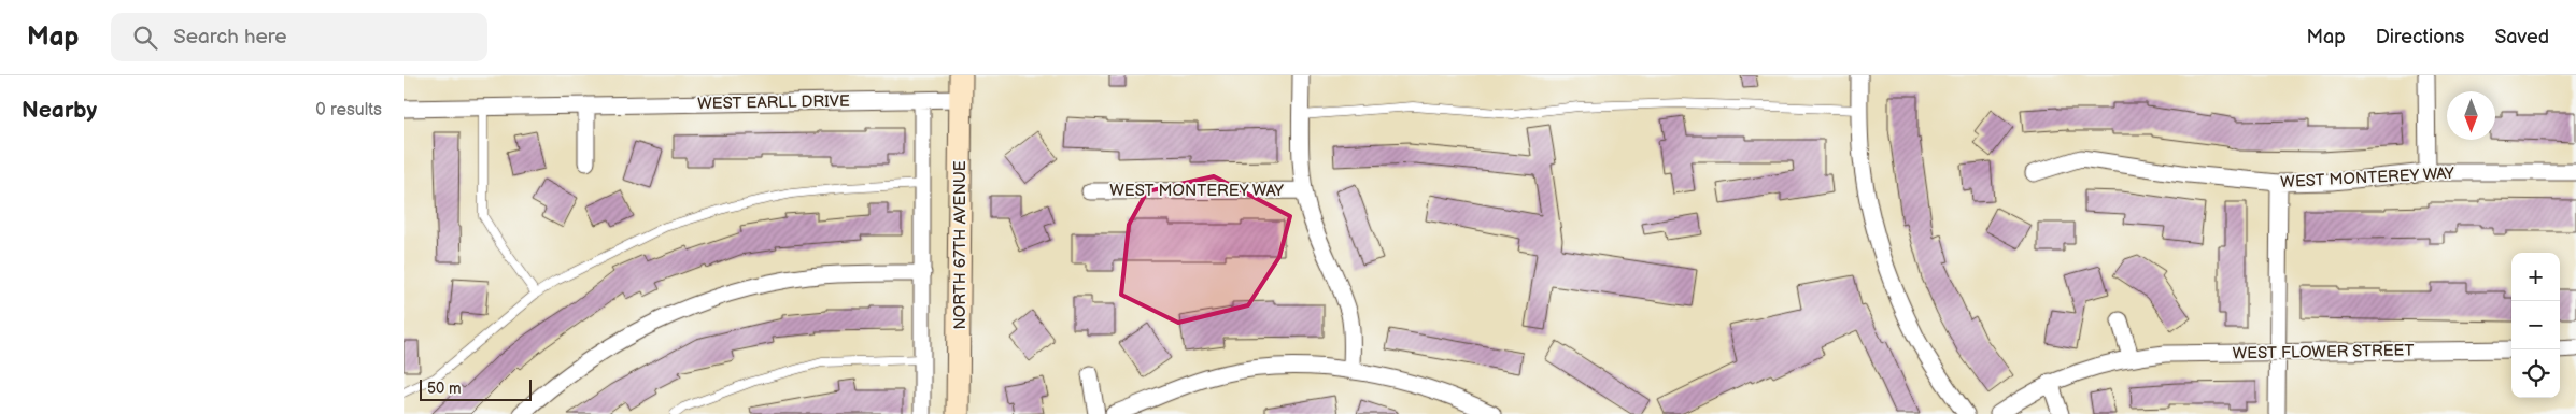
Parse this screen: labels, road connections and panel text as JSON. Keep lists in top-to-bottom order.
{
  "streets": {
    "main road": ["NORTH 67TH AVENUE"],
    "street": ["WEST EARLL DRIVE", "WEST MONTEREY WAY", "WEST FLOWER STREET"]
  },
  "crossings": [
    ["WEST EARLL DRIVE", "NORTH 67TH AVENUE"]
  ],
  "scale_bar": "50 m",
  "north": "bottom",
  "page": {
    "header": "Map",
    "search": "Search here",
    "nav": ["Map", "Directions", "Saved"],
    "heading": ["Nearby", "0 results"],
    "map_buttons": ["+", "−"],
    "scale": "50 m"
  }
}
